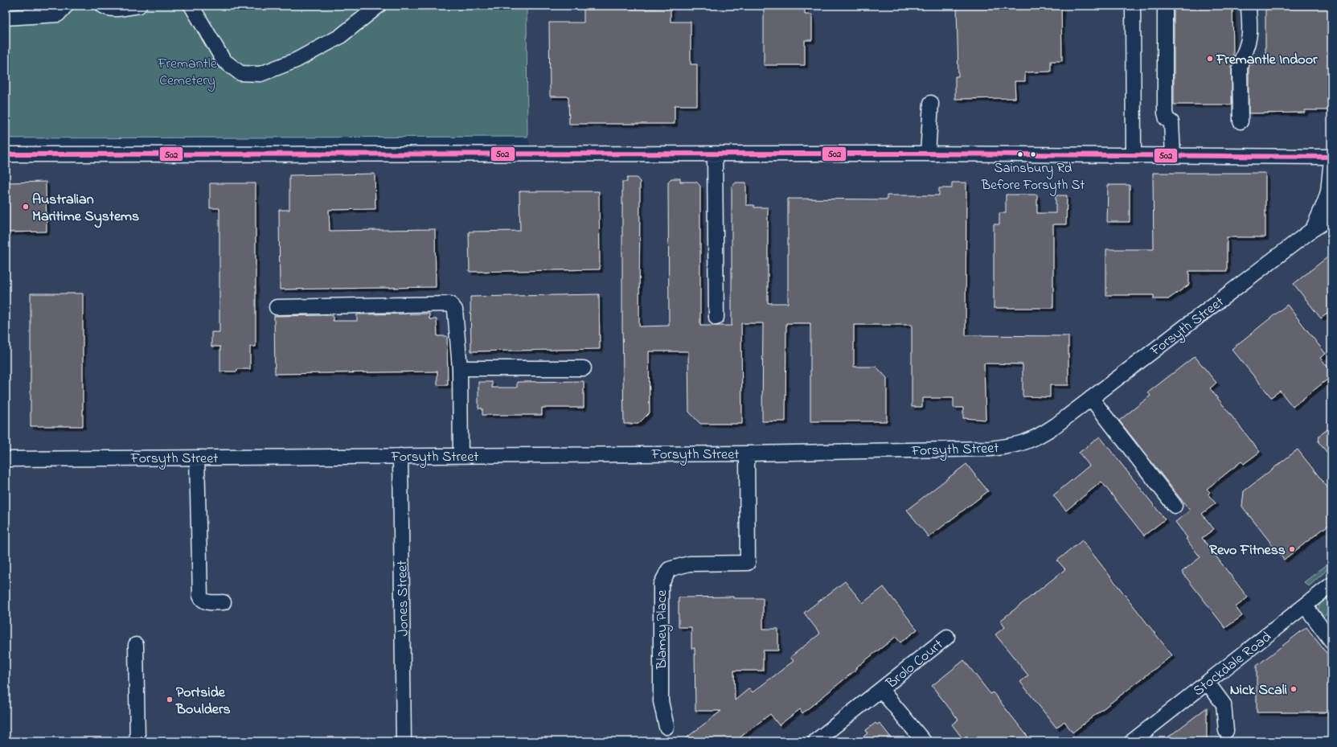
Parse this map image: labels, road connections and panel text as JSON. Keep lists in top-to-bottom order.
{
  "streets": {
    "street": [
      "Forsyth Street",
      "Jones Street",
      "Blamey Place",
      "Brolo Court",
      "Stockdale Road"
    ]
  },
  "crossings": [
    ["Forsyth Street", "Jones Street"],
    ["Forsyth Street", "Blamey Place"]
  ],
  "parks": ["Fremantle Cemetery"],
  "places": [
    "Fremantle Indoor",
    "Sainsbury Rd Before Forsyth St",
    "Australian Maritime Systems",
    "Revo Fitness",
    "Nick Scali",
    "Portside Boulders"
  ],
  "lines": ["transit line 502"]
}
